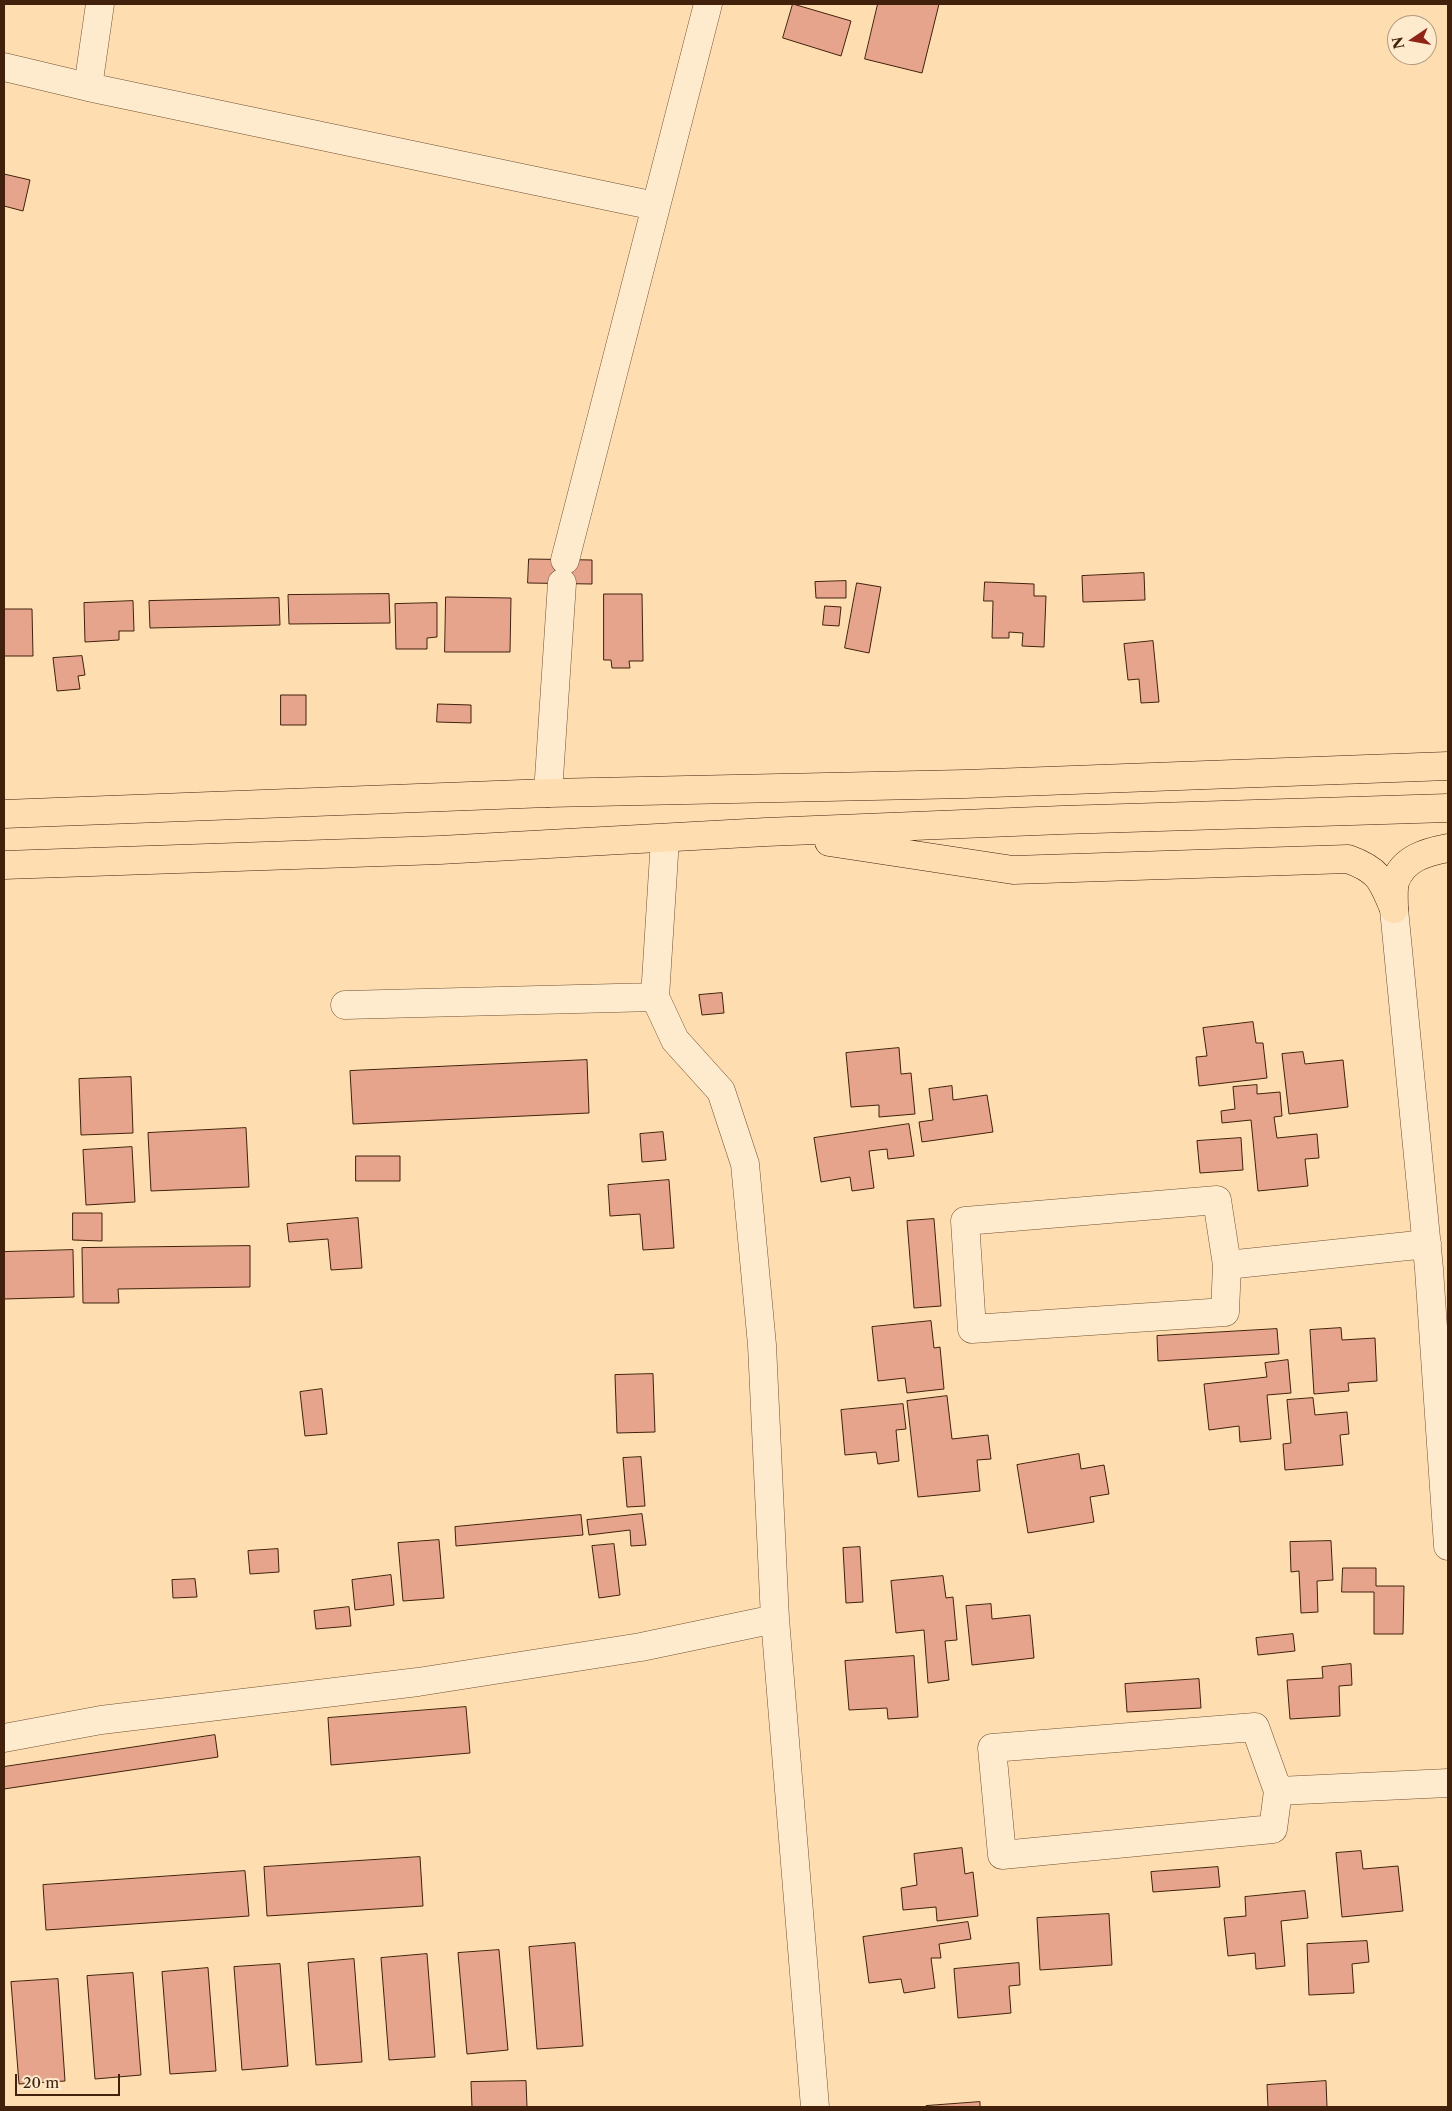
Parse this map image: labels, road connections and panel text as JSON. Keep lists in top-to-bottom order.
{
  "scale_bar": "20 m",
  "north": "left"
}
